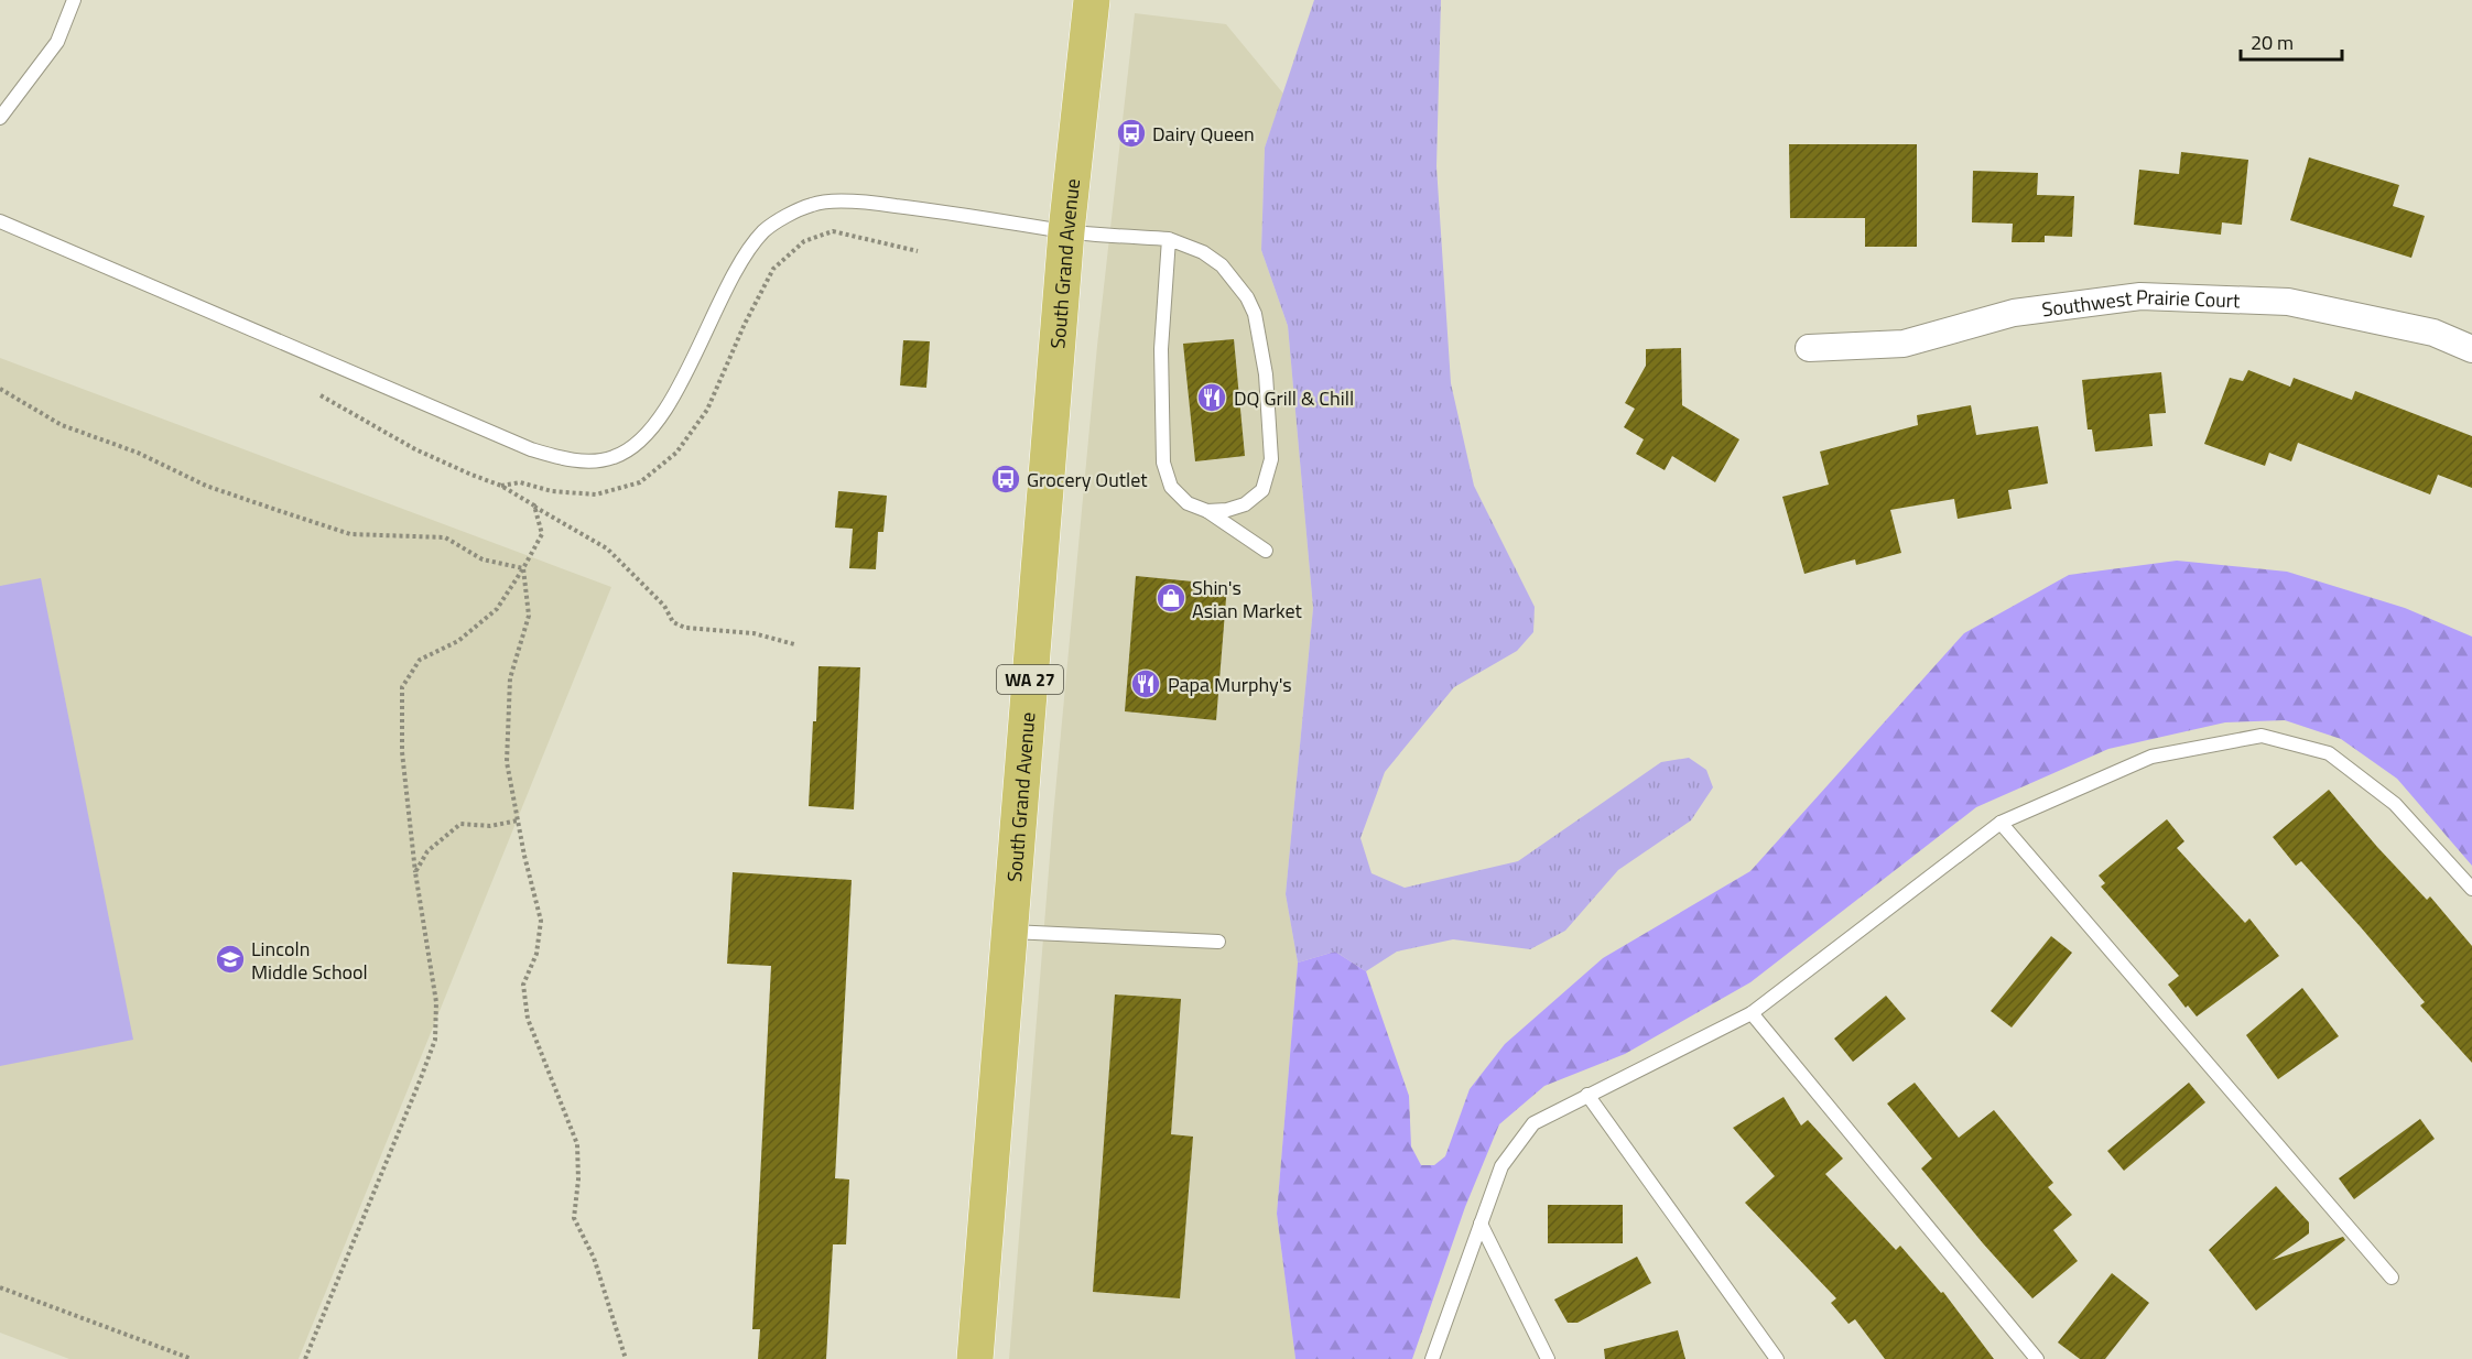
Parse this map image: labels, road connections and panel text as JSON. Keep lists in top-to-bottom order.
{
  "streets": {
    "main road": ["South Grand Avenue", "WA 27"],
    "street": ["Southwest Prairie Court"]
  },
  "places": {
    "bus stop": ["Dairy Queen", "Grocery Outlet"],
    "restaurant": ["DQ Grill & Chill", "Papa Murphy's"],
    "shop": ["Shin's Asian Market"],
    "school or university": ["Lincoln Middle School"]
  },
  "scale_bar": "20 m"
}
